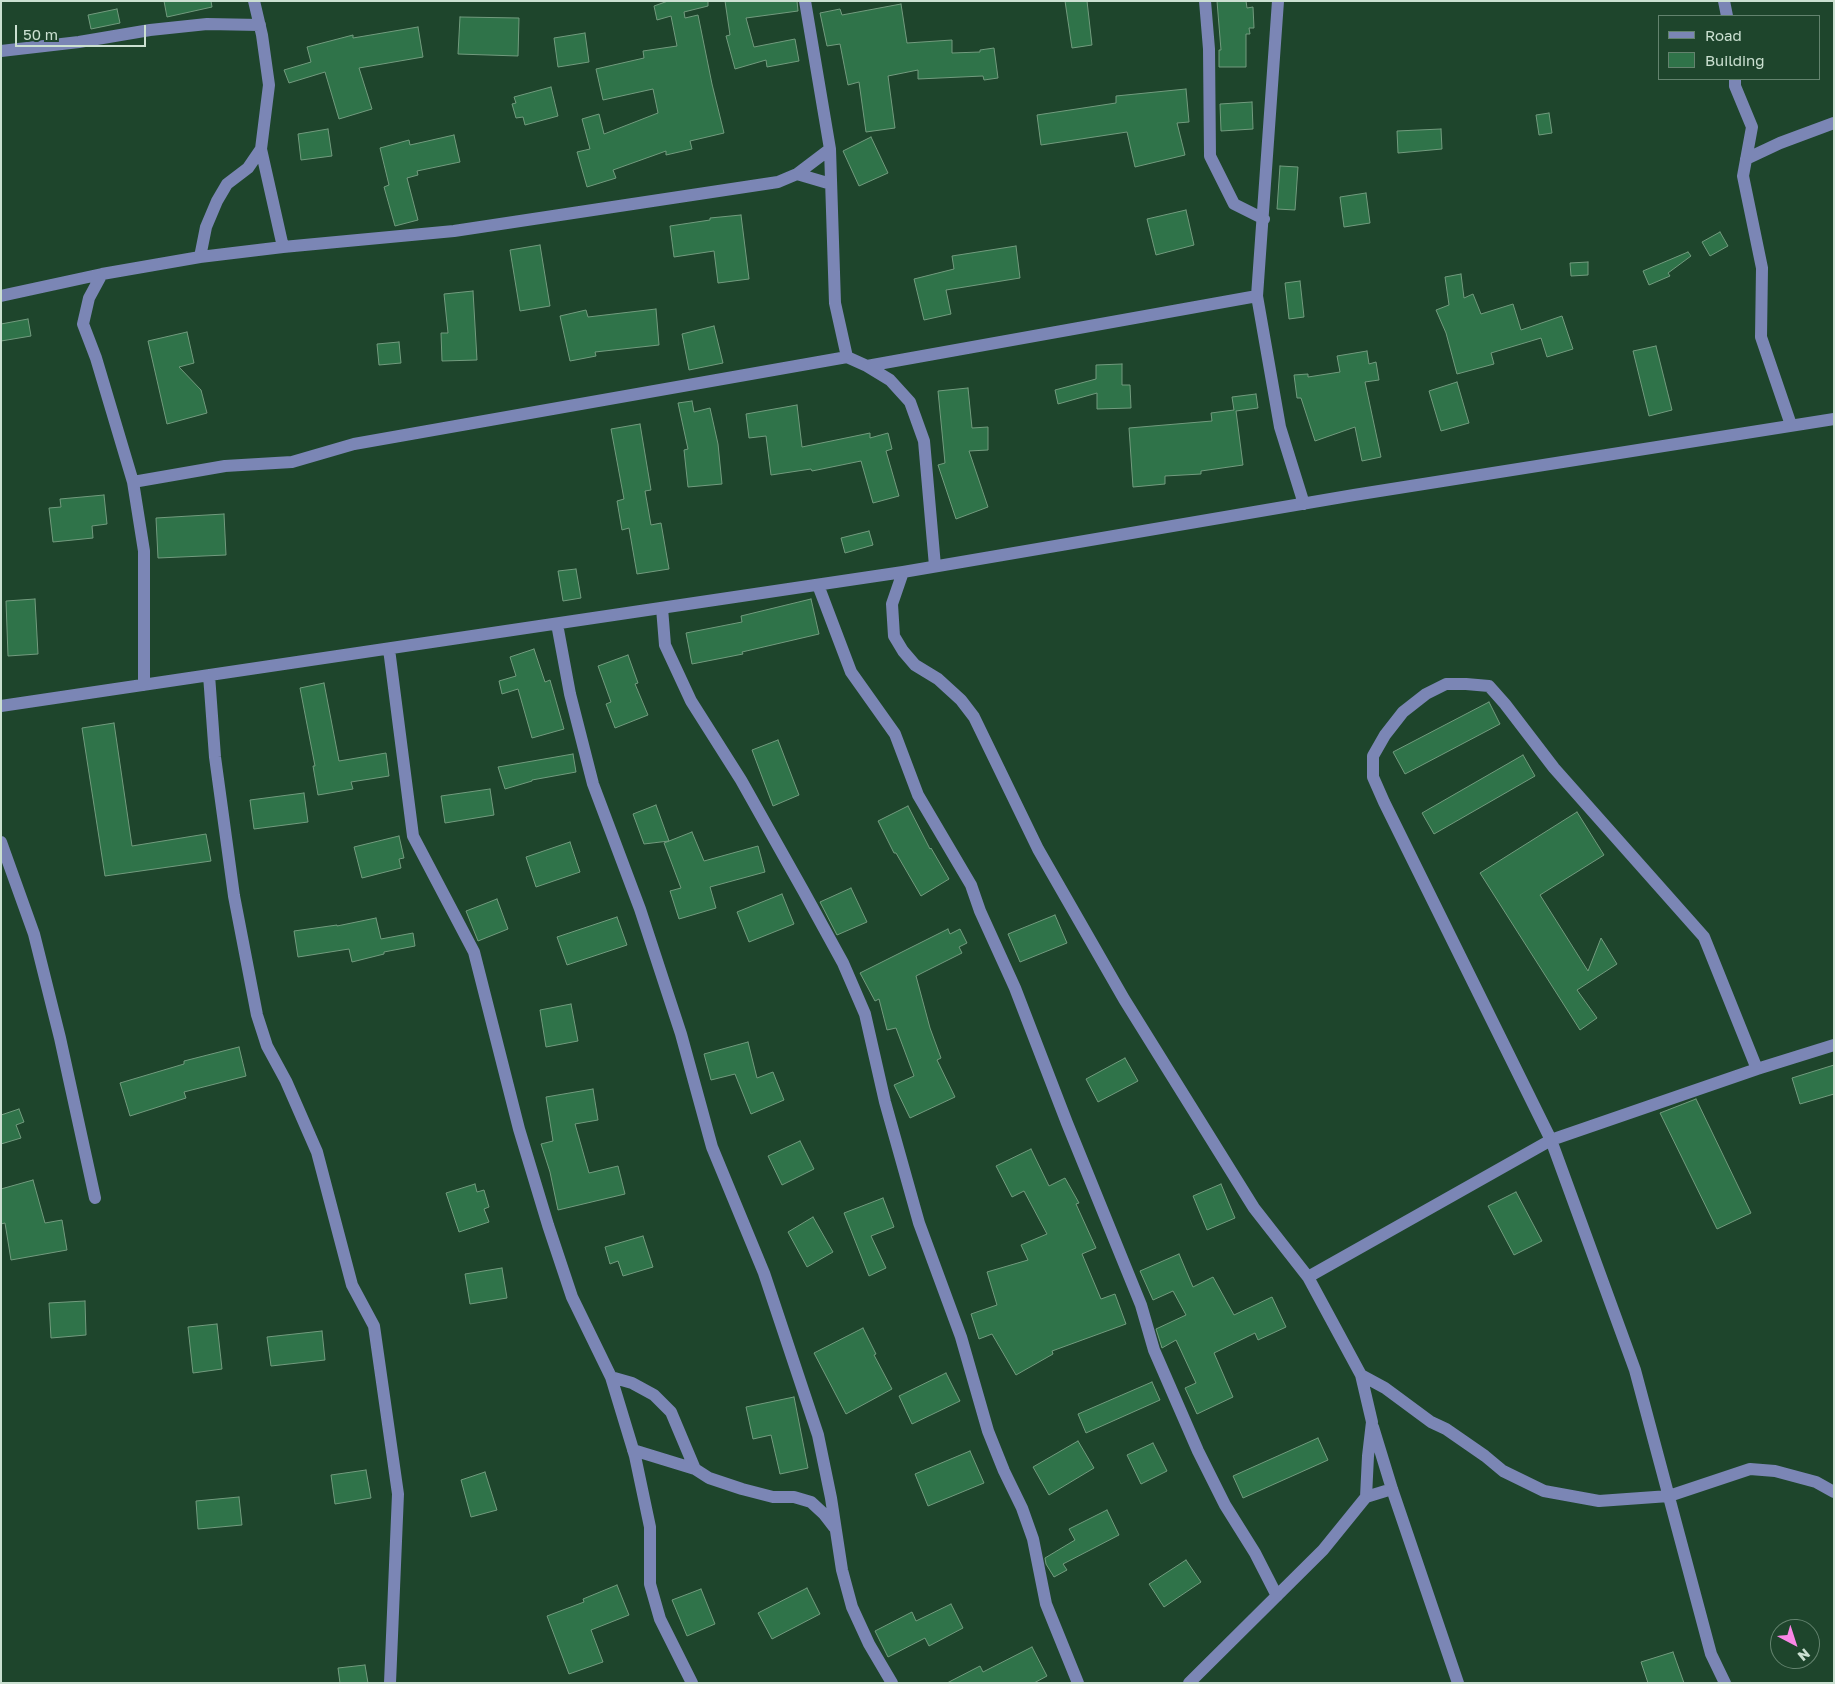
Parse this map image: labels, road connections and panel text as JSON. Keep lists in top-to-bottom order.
{
  "legend": ["Road", "Building"],
  "scale_bar": "50 m",
  "north": "bottom right"
}
